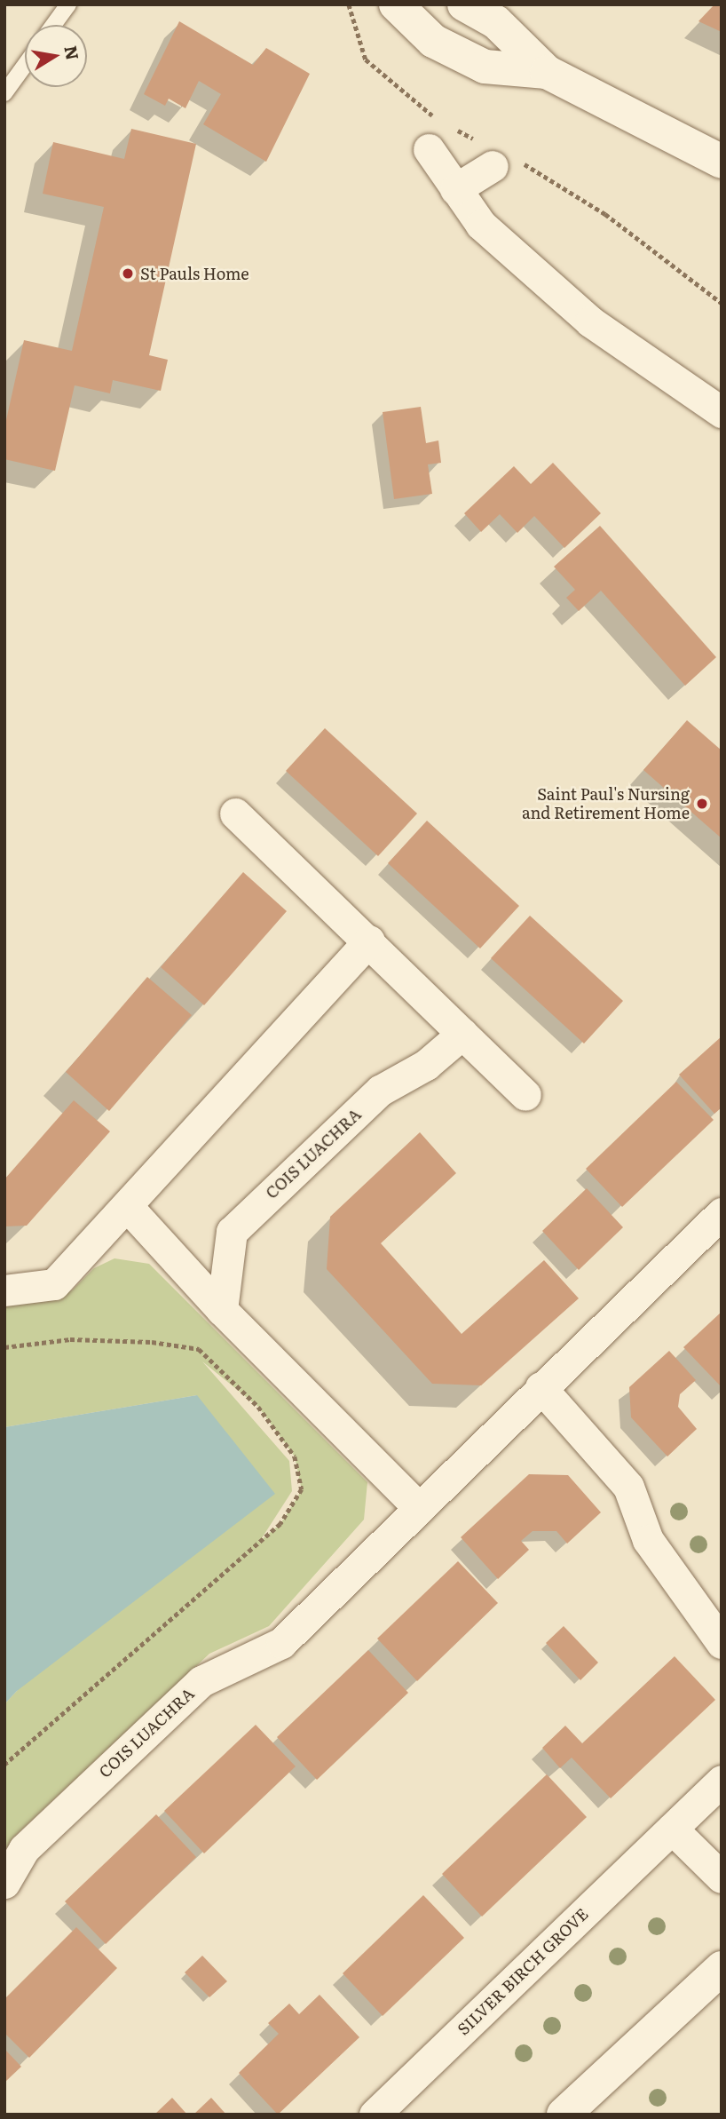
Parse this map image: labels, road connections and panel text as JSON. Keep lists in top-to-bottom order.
{
  "streets": {
    "street": ["COIS LUACHRA", "SILVER BIRCH GROVE"]
  },
  "places": ["St Pauls Home", "Saint Paul's Nursing and Retirement Home"],
  "north": "right"
}
